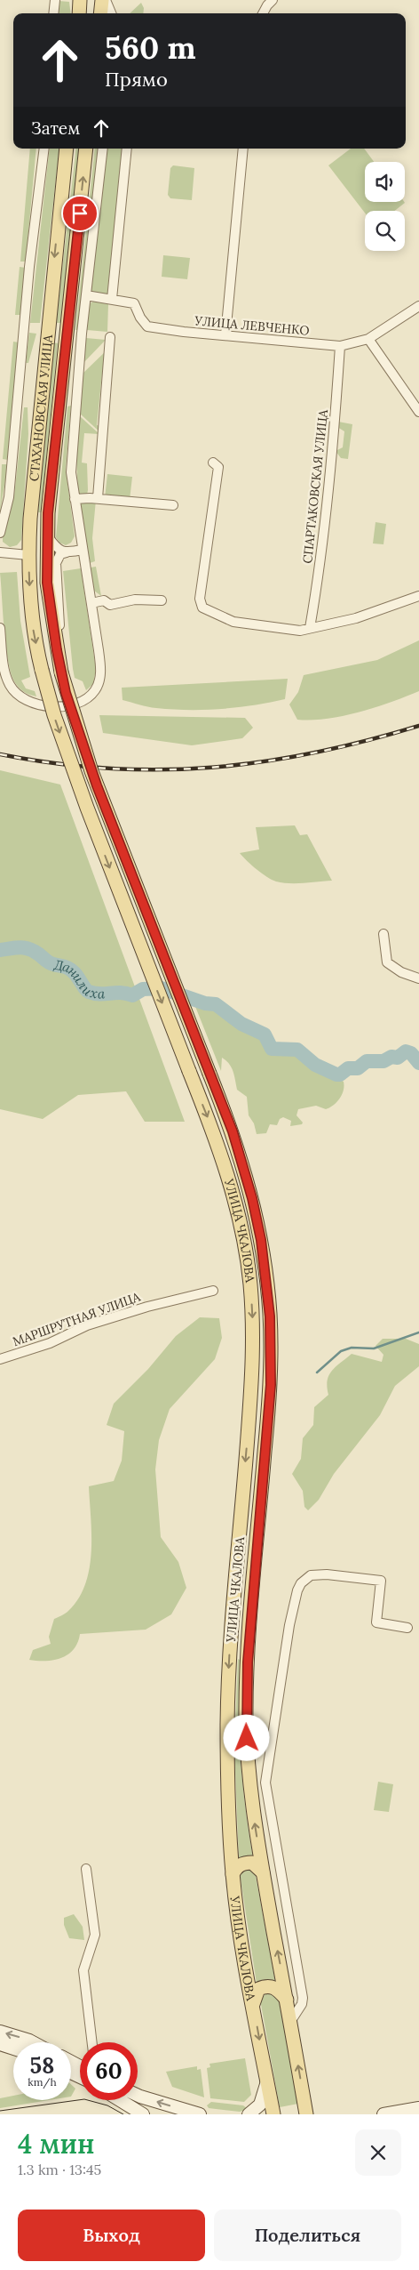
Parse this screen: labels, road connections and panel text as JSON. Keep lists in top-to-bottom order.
{
  "streets": {
    "main road": ["СТАХАНОВСКАЯ УЛИЦА", "УЛИЦА ЧКАЛОВА"],
    "street": ["УЛИЦА ЛЕВЧЕНКО", "СПАРТАКОВСКАЯ УЛИЦА", "МАРШРУТНАЯ УЛИЦА"]
  },
  "crossings": [
    ["УЛИЦА ЛЕВЧЕНКО", "СПАРТАКОВСКАЯ УЛИЦА"],
    ["СТАХАНОВСКАЯ УЛИЦА", "УЛИЦА ЧКАЛОВА"]
  ],
  "water": ["Данилиха"],
  "page": {
    "turn": ["560 m", "Прямо"],
    "then": "Затем",
    "speed": "58 km/h",
    "limit": "60",
    "heading": ["4 мин", "1.3 km · 13:45"],
    "buttons": ["Выход", "Поделиться"]
  }
}
